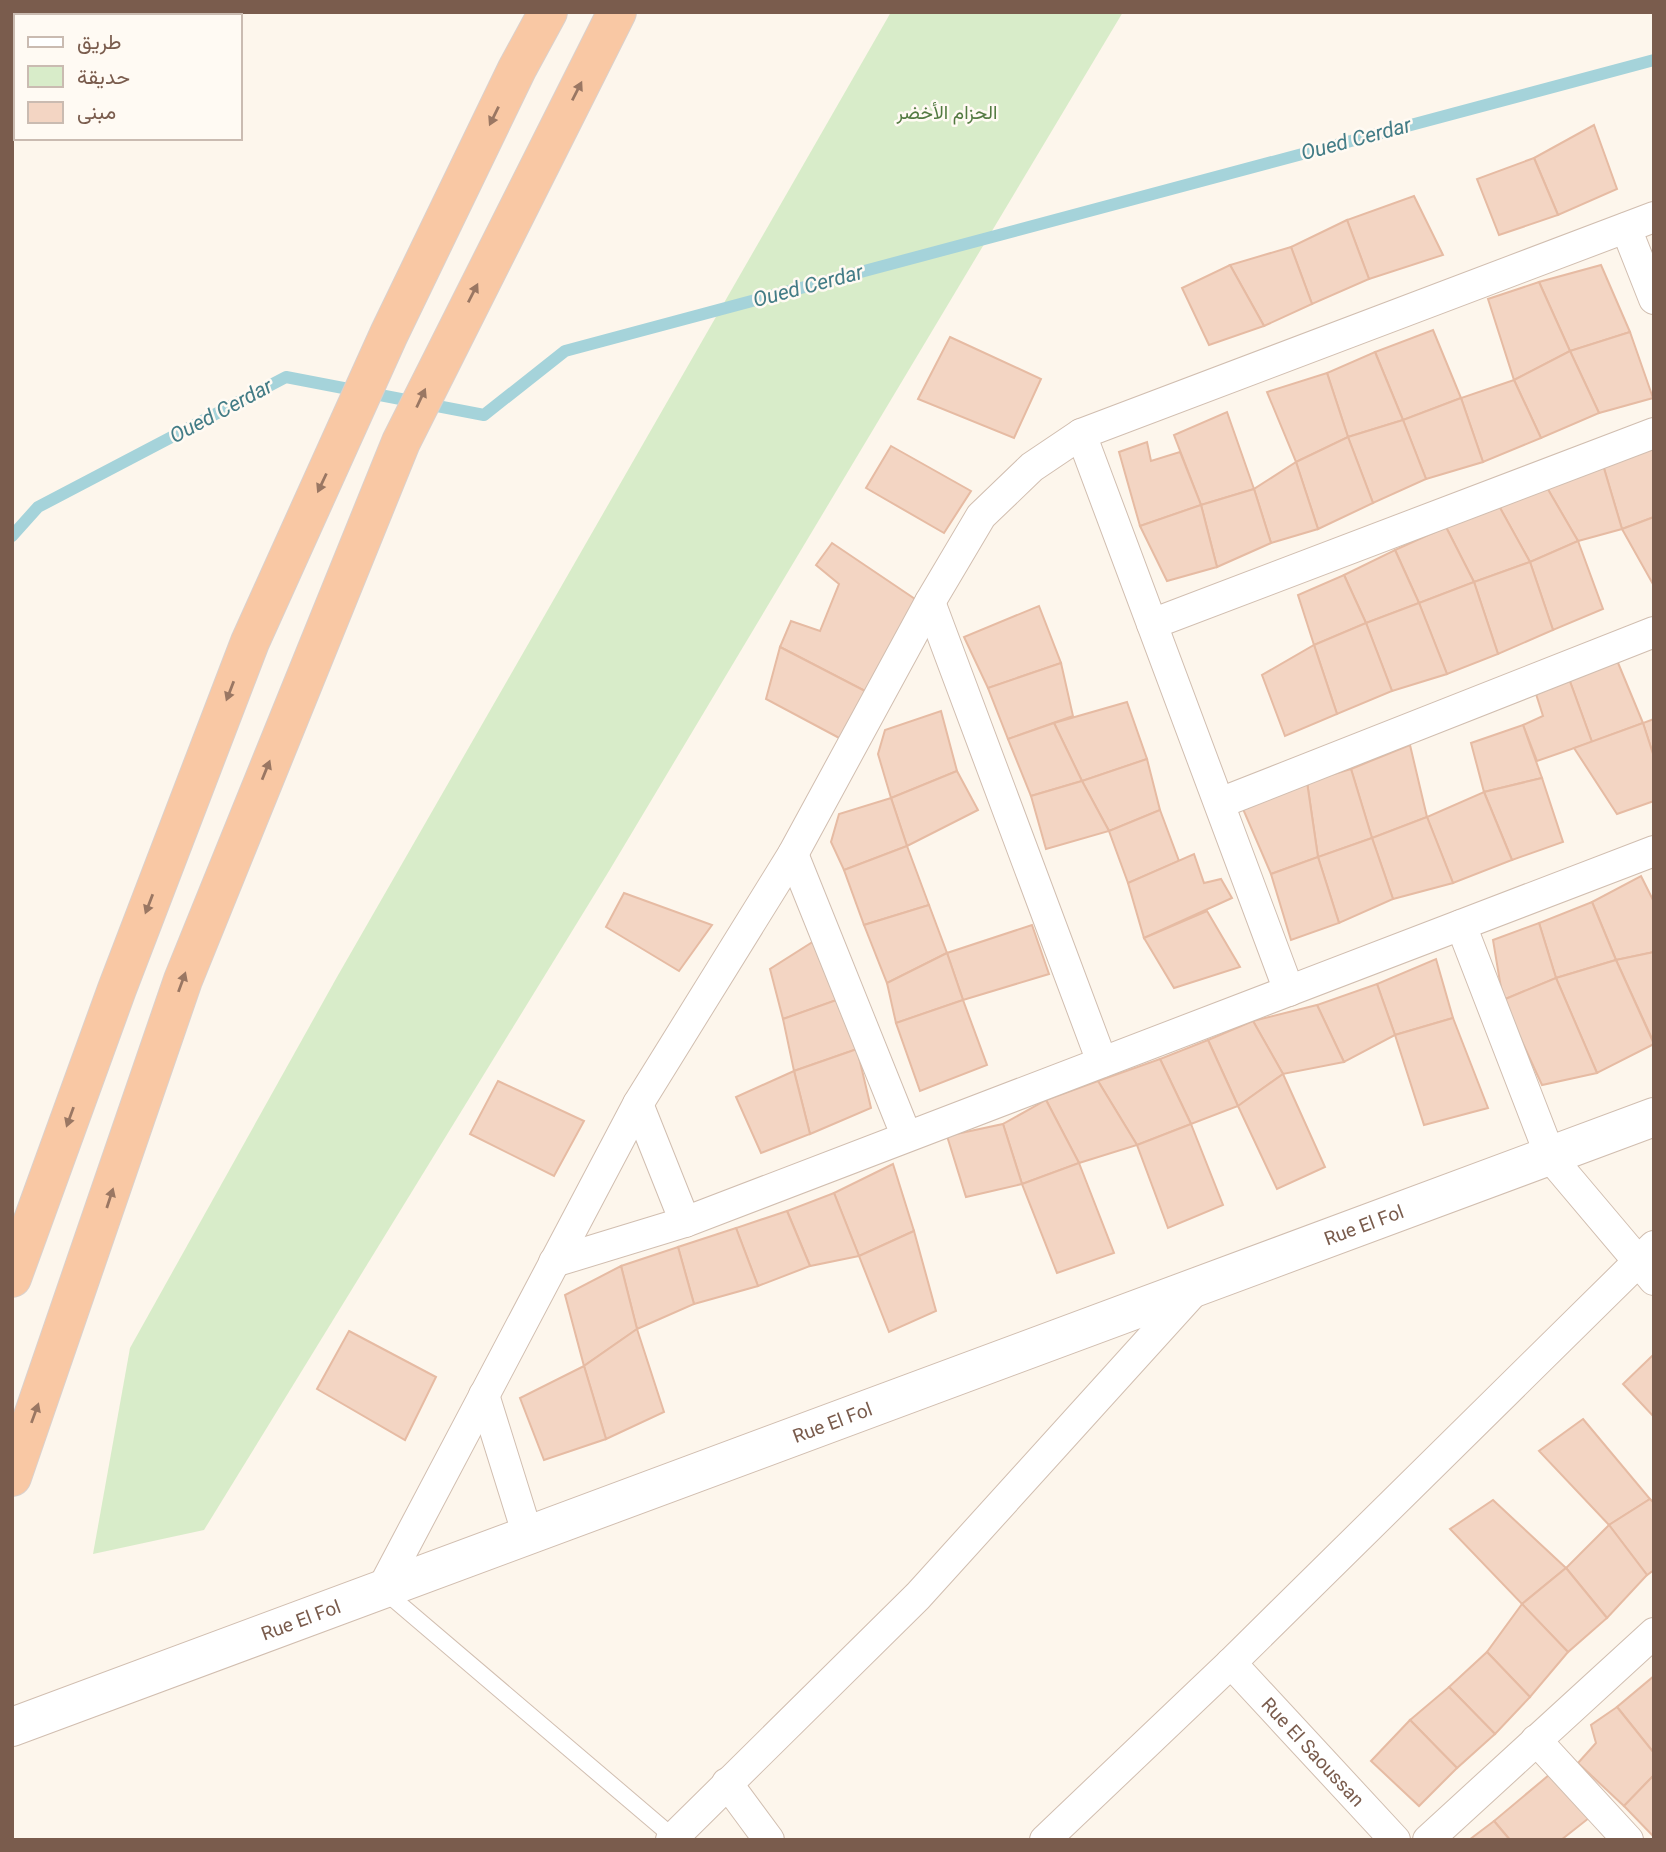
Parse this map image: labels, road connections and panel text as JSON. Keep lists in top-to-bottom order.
{
  "streets": {
    "street": ["Rue El Fol", "Rue El Saoussan"]
  },
  "water": ["Oued Cerdar"],
  "parks": ["الحزام الأخضر"],
  "legend": ["طريق", "حديقة", "مبنى"]
}
